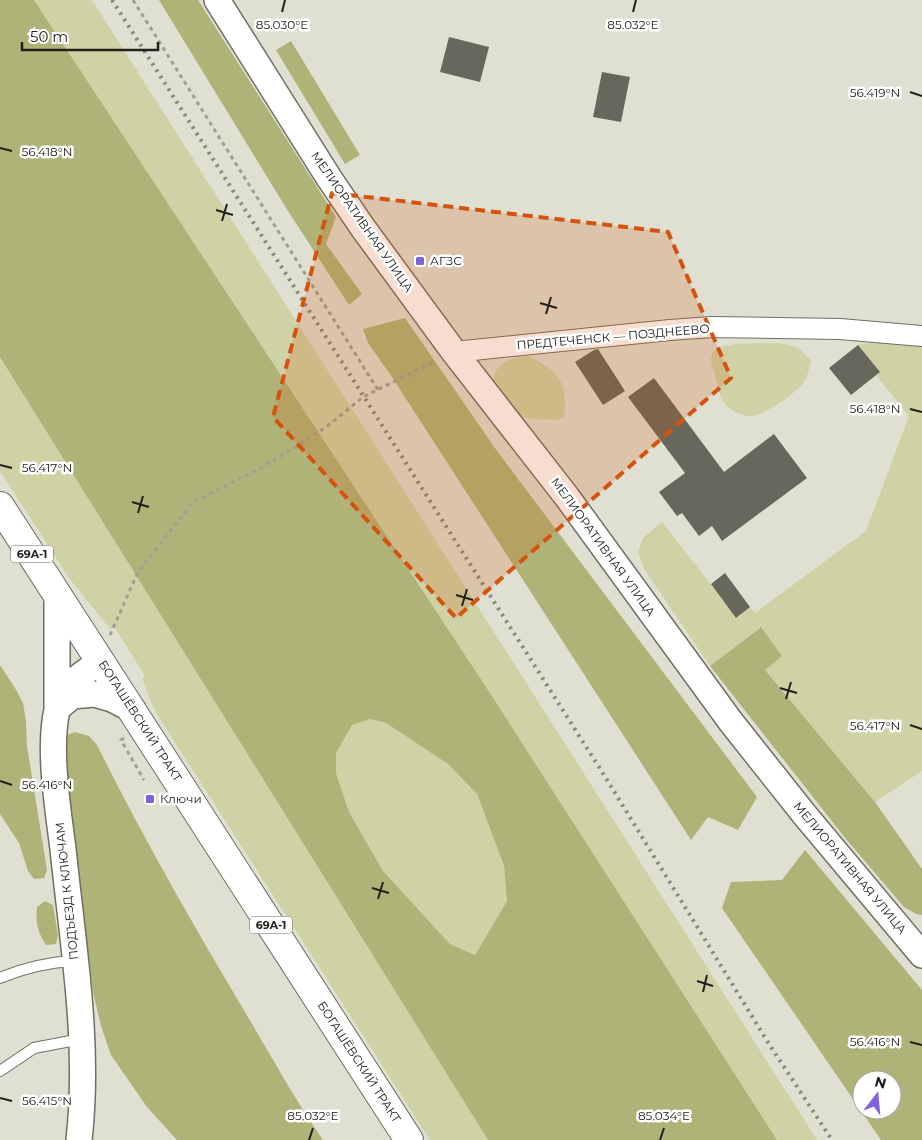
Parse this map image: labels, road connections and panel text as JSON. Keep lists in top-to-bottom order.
{
  "streets": {
    "main road": ["69А-1", "БОГАШЁВСКИЙ ТРАКТ"],
    "street": ["МЕЛИОРАТИВНАЯ УЛИЦА", "ПРЕДТЕЧЕНСК — ПОЗДНЕЕВО", "ПОДЪЕЗД К КЛЮЧАМ"]
  },
  "crossings": [
    ["МЕЛИОРАТИВНАЯ УЛИЦА", "ПРЕДТЕЧЕНСК — ПОЗДНЕЕВО"],
    ["БОГАШЁВСКИЙ ТРАКТ", "ПОДЪЕЗД К КЛЮЧАМ"]
  ],
  "places": {
    "transit": ["АГЗС", "Ключи"]
  },
  "scale_bar": "50 m",
  "north": "top",
  "coordinates": [
    "85.030°E",
    "85.032°E",
    "56.419°N",
    "56.418°N",
    "56.417°N",
    "56.416°N",
    "56.415°N",
    "85.034°E"
  ]
}
